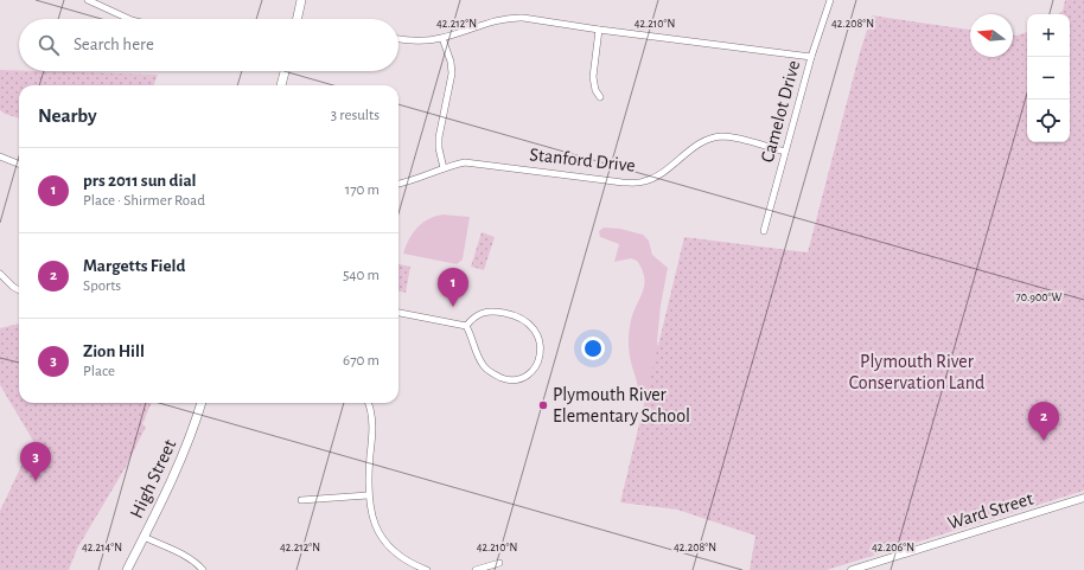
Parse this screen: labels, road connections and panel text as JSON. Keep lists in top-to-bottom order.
{
  "streets": {
    "main road": ["High Street"],
    "street": ["Camelot Drive", "Stanford Drive", "Ward Street"]
  },
  "crossings": [
    ["Camelot Drive", "Stanford Drive"]
  ],
  "parks": ["Plymouth River Conservation Land"],
  "places": ["Plymouth River Elementary School"],
  "north": "left",
  "page": {
    "map_buttons": ["+", "−"],
    "search": "Search here",
    "heading": ["Nearby", "3 results"],
    "list": [
      {
        "mark": "1",
        "name": "prs 2011 sun dial",
        "note": "Place · Shirmer Road",
        "value": "170 m"
      },
      {
        "mark": "2",
        "name": "Margetts Field",
        "note": "Sports",
        "value": "540 m"
      },
      {
        "mark": "3",
        "name": "Zion Hill",
        "note": "Place",
        "value": "670 m"
      }
    ],
    "pins": ["1", "2", "3"]
  },
  "coordinates": [
    "42.212°N",
    "42.210°N",
    "42.208°N",
    "70.900°W",
    "42.214°N",
    "42.206°N"
  ]
}
